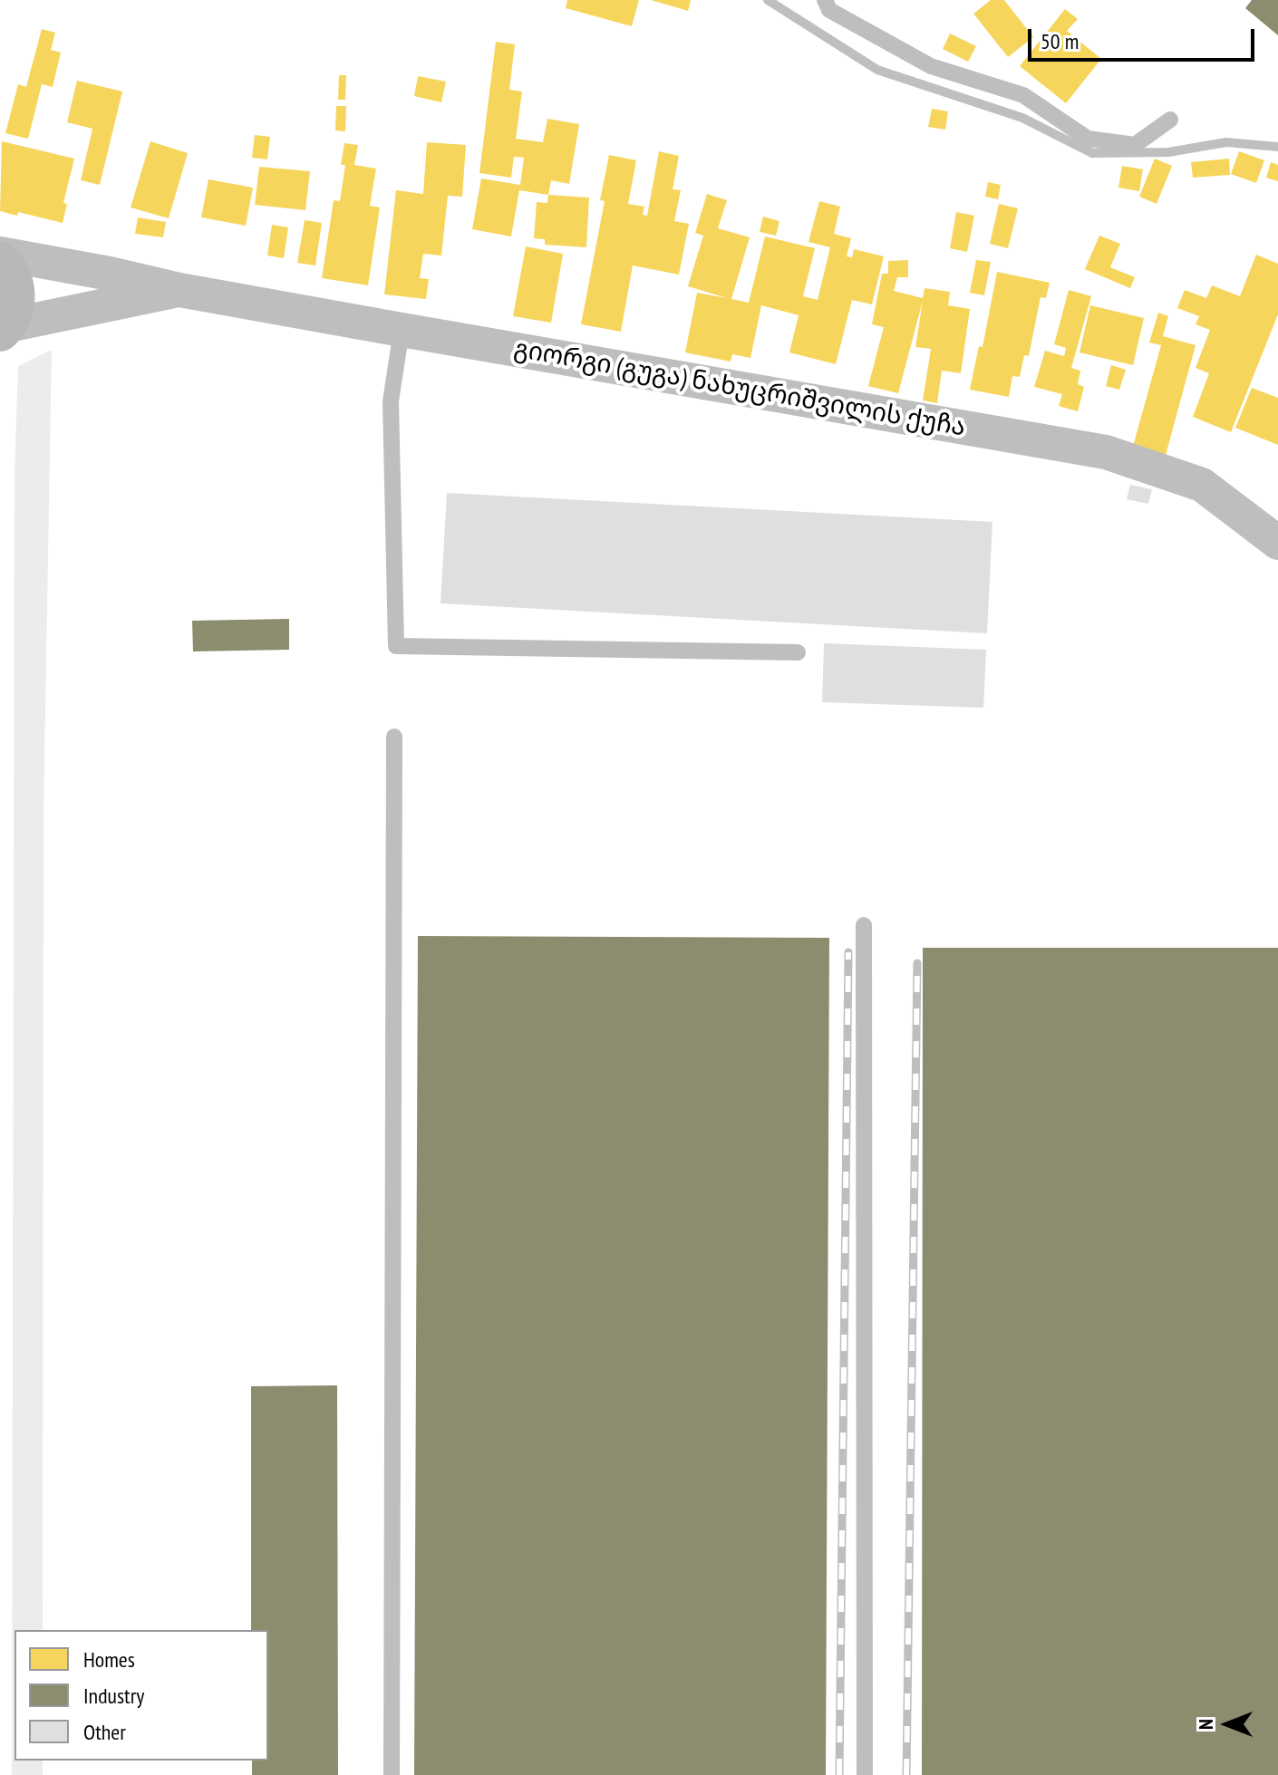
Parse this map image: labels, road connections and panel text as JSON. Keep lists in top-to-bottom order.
{
  "streets": {
    "street": ["გიორგი (გუგა) ნახუცრიშვილის ქუჩა"]
  },
  "legend": ["Homes", "Industry", "Other"],
  "scale_bar": "50 m",
  "north": "left"
}
